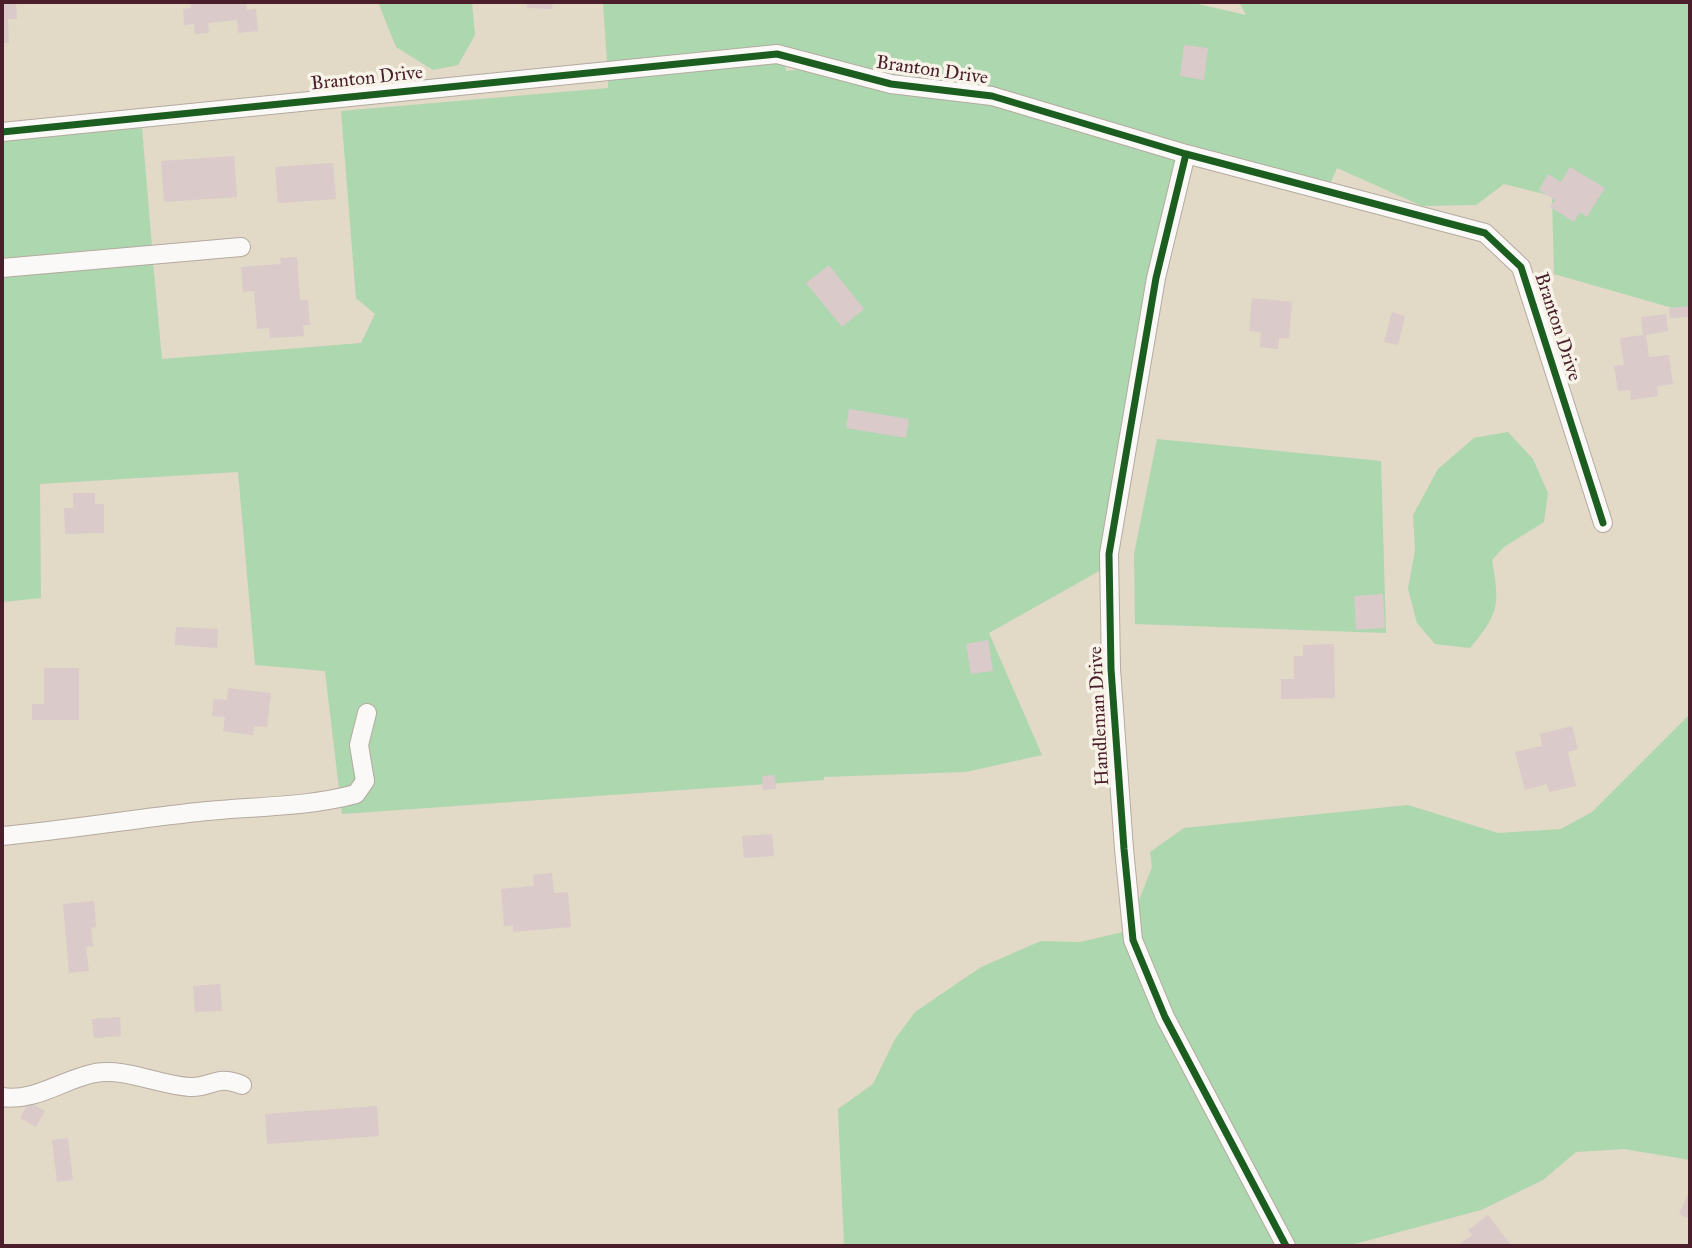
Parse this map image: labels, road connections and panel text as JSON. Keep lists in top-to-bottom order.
{
  "streets": {
    "street": ["Branton Drive", "Handleman Drive"]
  },
  "crossings": [
    ["Branton Drive", "Handleman Drive"]
  ]
}
